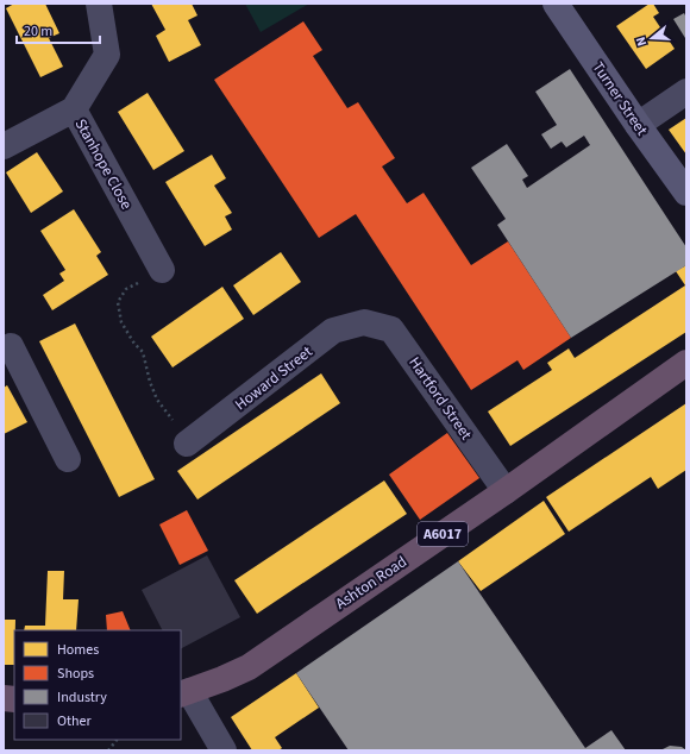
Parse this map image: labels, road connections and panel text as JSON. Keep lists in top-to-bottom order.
{
  "streets": {
    "highway": ["A6017", "Ashton Road"],
    "street": [
      "Turner Street",
      "Stanhope Close",
      "Howard Street",
      "Hartford Street"
    ]
  },
  "crossings": [
    ["Howard Street", "Hartford Street"],
    ["Hartford Street", "Ashton Road"]
  ],
  "legend": [
    "Homes",
    "Shops",
    "Industry",
    "Other"
  ],
  "scale_bar": "20 m",
  "north": "left"
}
